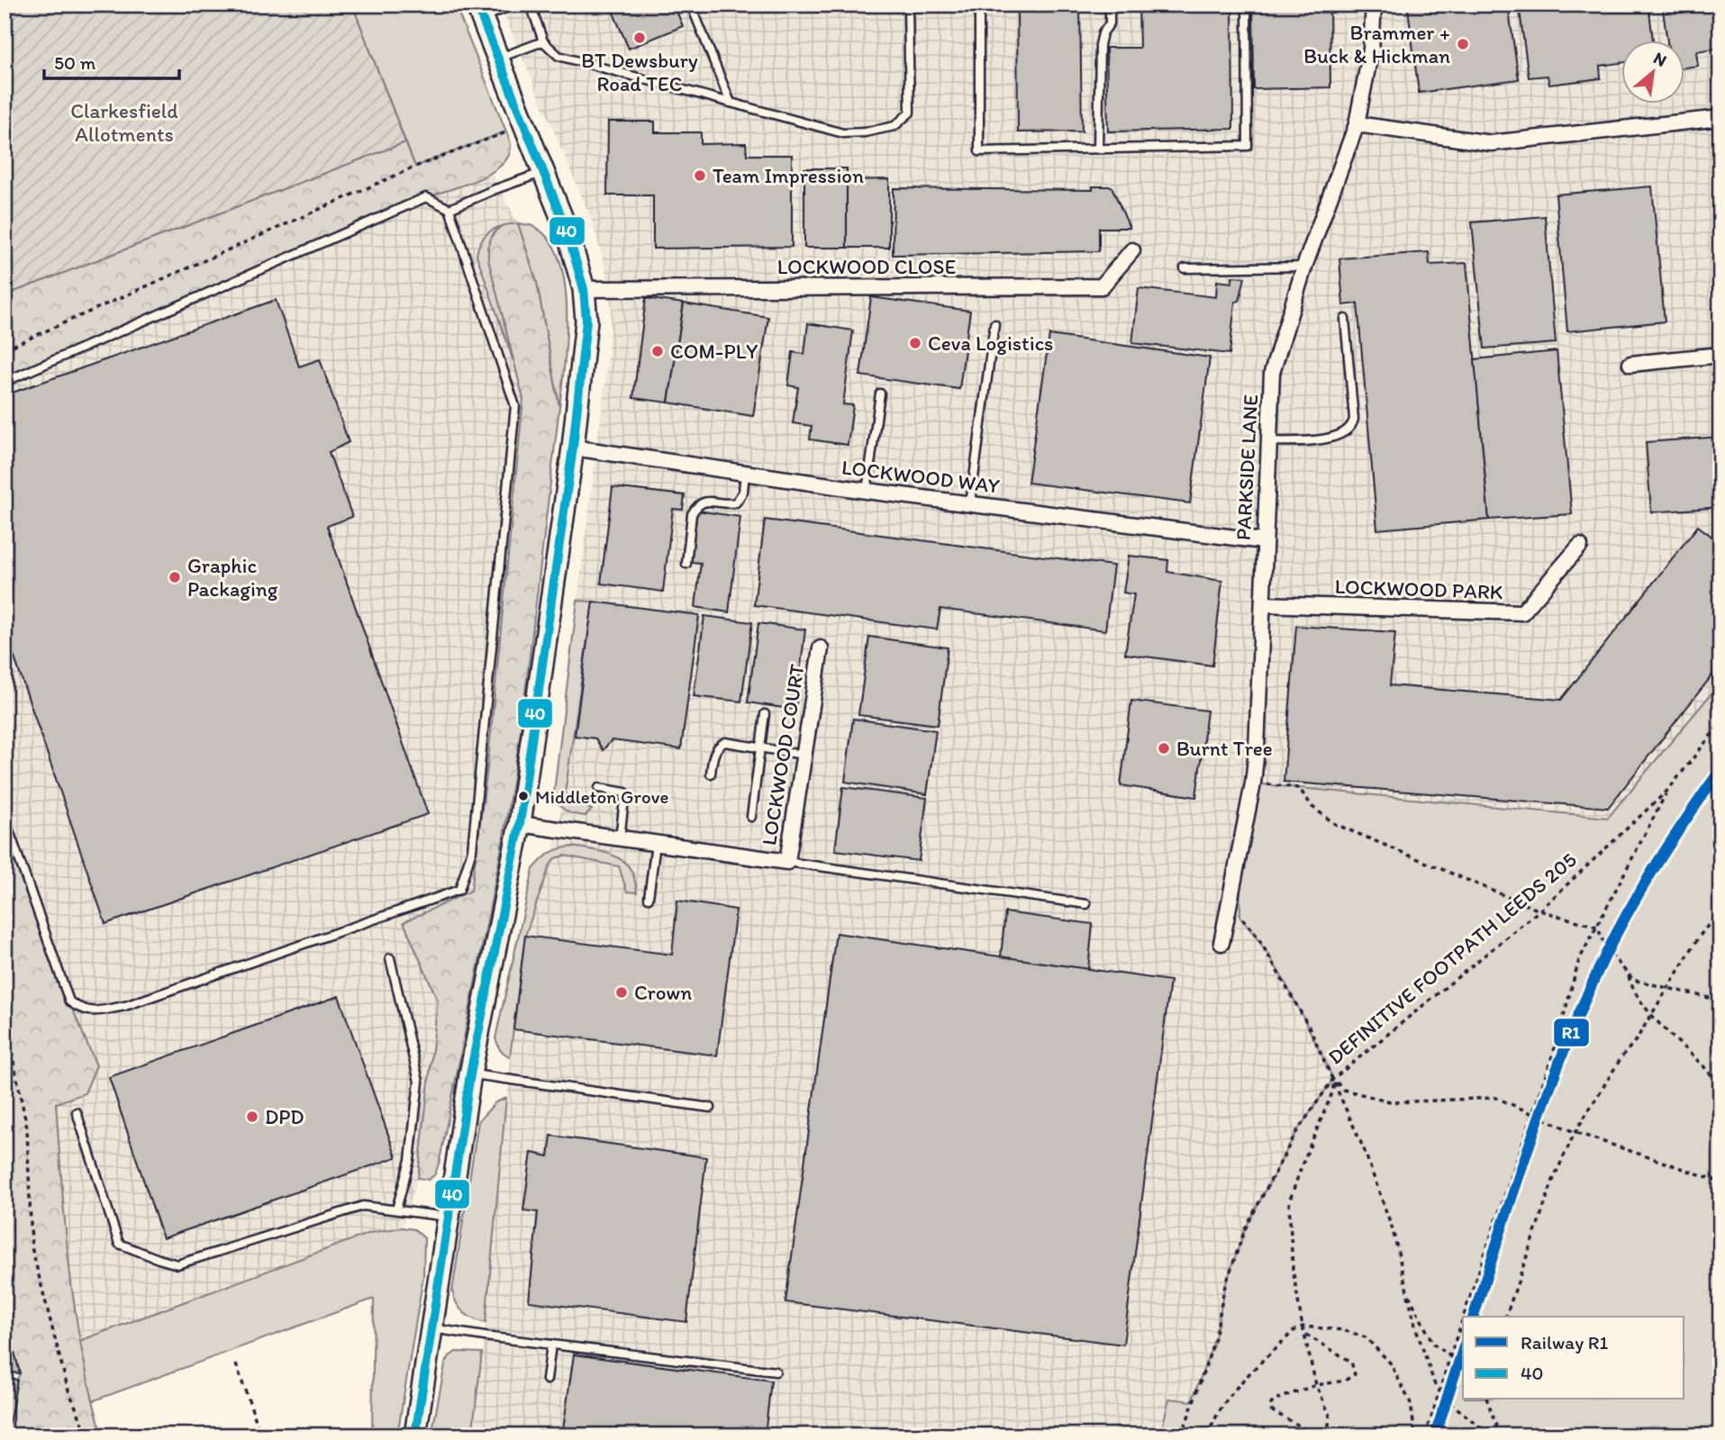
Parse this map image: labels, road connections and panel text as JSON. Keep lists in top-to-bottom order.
{
  "streets": {
    "street": [
      "LOCKWOOD CLOSE",
      "PARKSIDE LANE",
      "LOCKWOOD WAY",
      "LOCKWOOD PARK",
      "LOCKWOOD COURT"
    ],
    "path": ["DEFINITIVE FOOTPATH LEEDS 205"]
  },
  "crossings": [
    ["PARKSIDE LANE", "LOCKWOOD WAY"],
    ["PARKSIDE LANE", "LOCKWOOD PARK"]
  ],
  "parks": ["Clarkesfield Allotments"],
  "places": [
    "BT Dewsbury Road TEC",
    "Brammer + Buck & Hickman",
    "Team Impression",
    "Ceva Logistics",
    "COM-PLY",
    "Graphic Packaging",
    "Burnt Tree",
    "Middleton Grove",
    "Crown",
    "DPD"
  ],
  "lines": ["transit line 40", "rail line R1"],
  "legend": ["Railway R1", "40"],
  "scale_bar": "50 m",
  "north": "top right"
}
